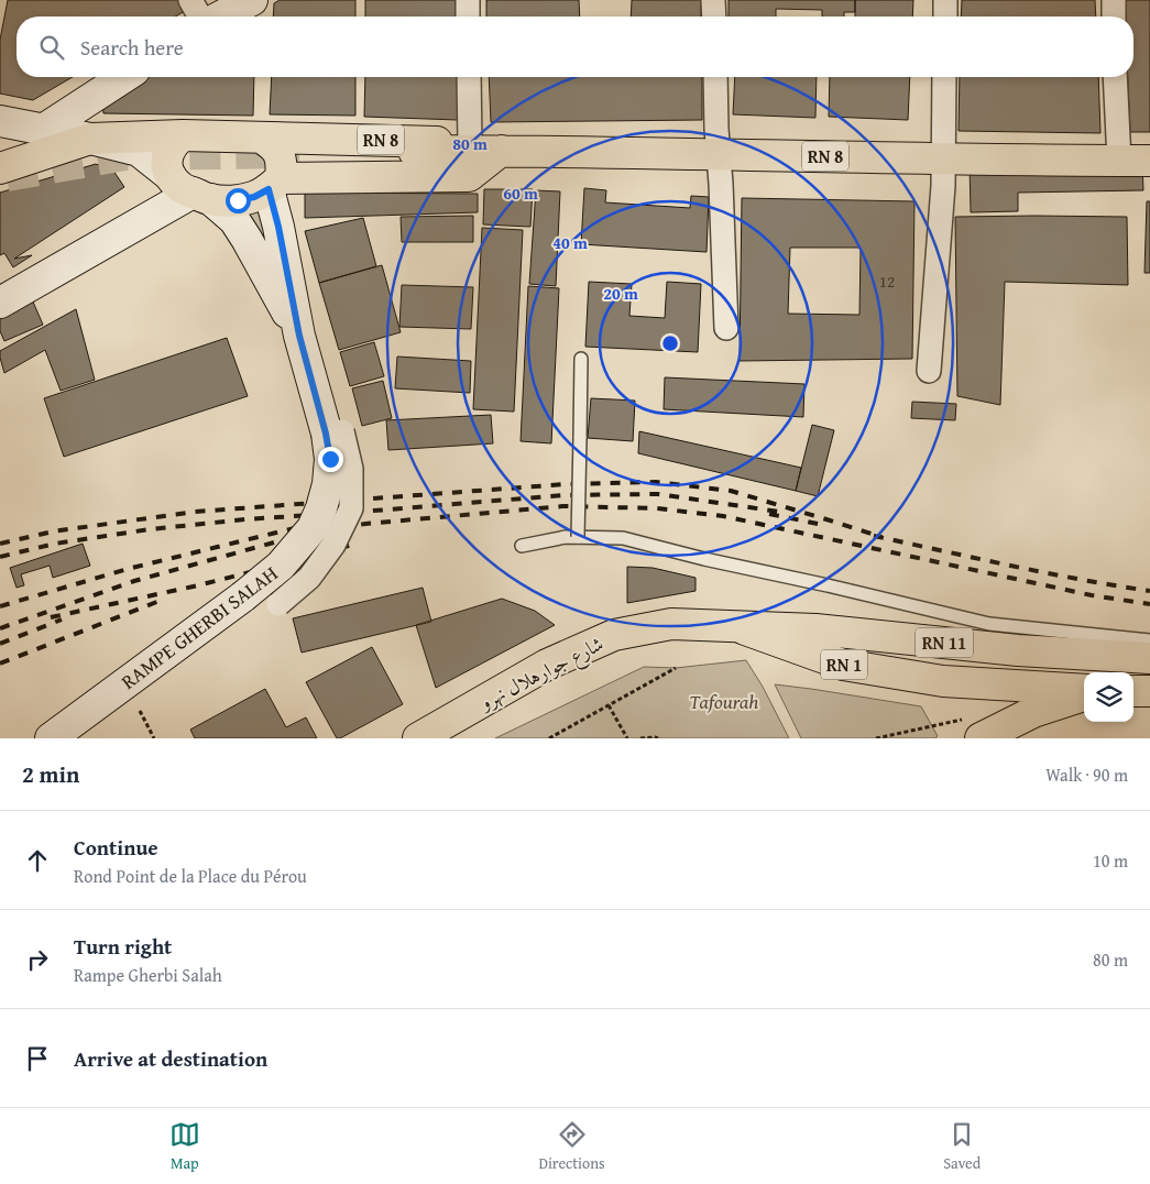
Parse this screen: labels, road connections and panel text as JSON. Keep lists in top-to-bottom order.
{
  "streets": {
    "main road": [
      "RN 8",
      "RAMPE GHERBI SALAH",
      "RN 11",
      "RN 1",
      "شارع جوارهلال نهرو"
    ]
  },
  "crossings": [
    ["RN 8", "RAMPE GHERBI SALAH"],
    ["RN 11", "RN 1"],
    ["RN 11", "شارع جوارهلال نهرو"],
    ["RN 1", "شارع جوارهلال نهرو"]
  ],
  "parks": ["Tafourah"],
  "house_numbers": ["12"],
  "page": {
    "search": "Search here",
    "heading": ["2 min", "Walk · 90 m"],
    "list": [
      ["Continue", "Rond Point de la Place du Pérou", "10 m"],
      ["Turn right", "Rampe Gherbi Salah", "80 m"],
      "Arrive at destination"
    ],
    "nav": ["Map", "Directions", "Saved"]
  },
  "rings": [
    "80 m",
    "60 m",
    "40 m",
    "20 m"
  ]
}
